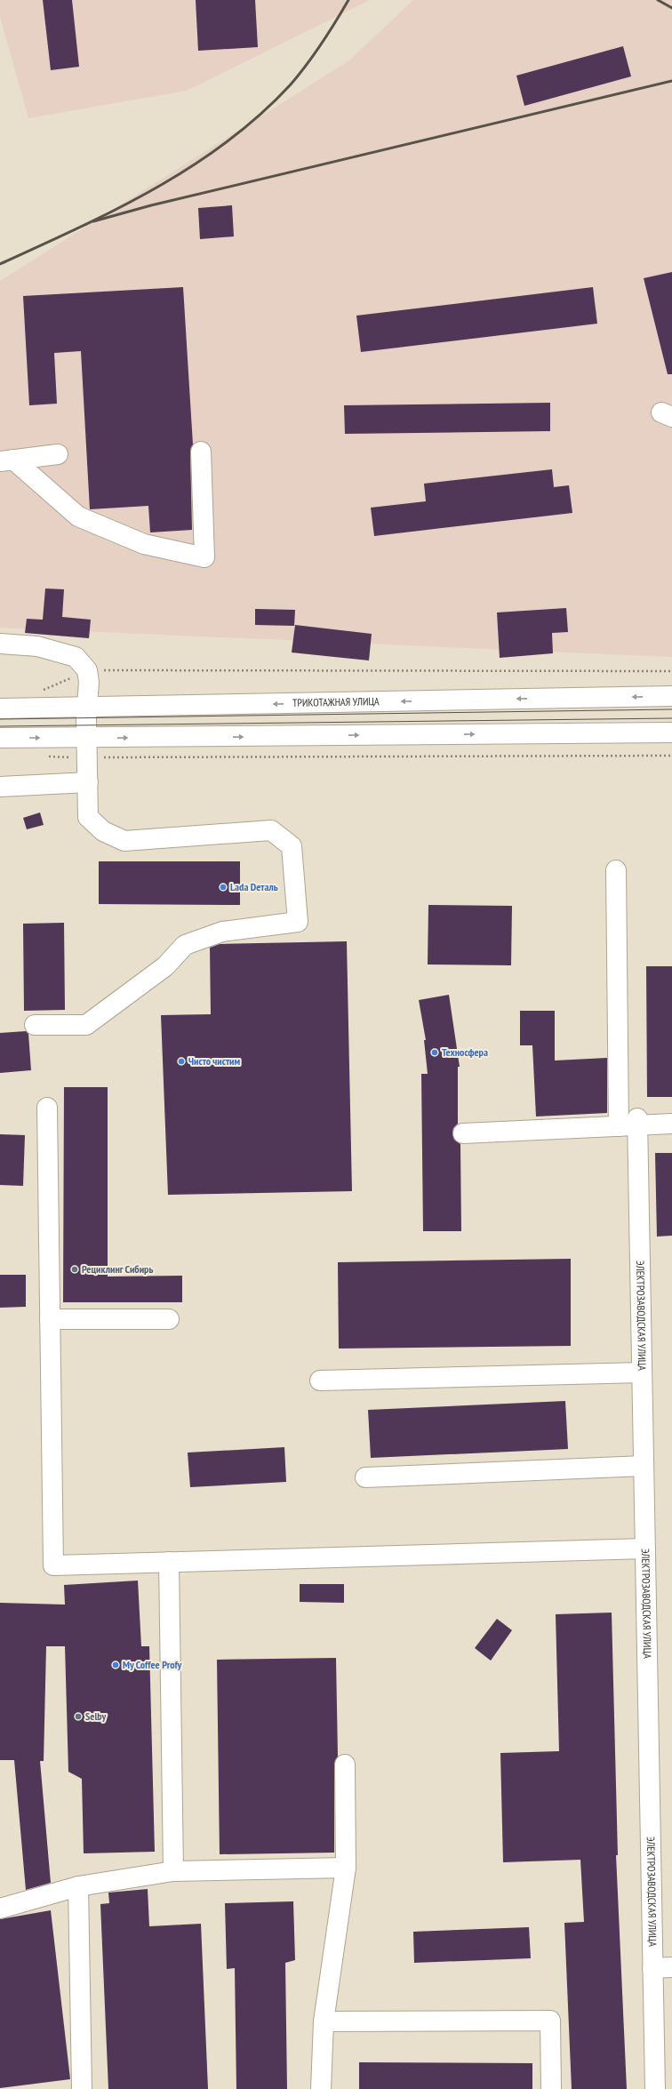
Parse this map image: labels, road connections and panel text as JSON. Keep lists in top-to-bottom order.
{
  "streets": {
    "main road": ["ТРИКОТАЖНАЯ УЛИЦА", "ЭЛЕКТРОЗАВОДСКАЯ УЛИЦА"]
  },
  "places": [
    "Lada Dеталь",
    "Техносфера",
    "Чисто чистим",
    "Рециклинг Сибирь",
    "My Coffee Profy",
    "Selby"
  ]
}
